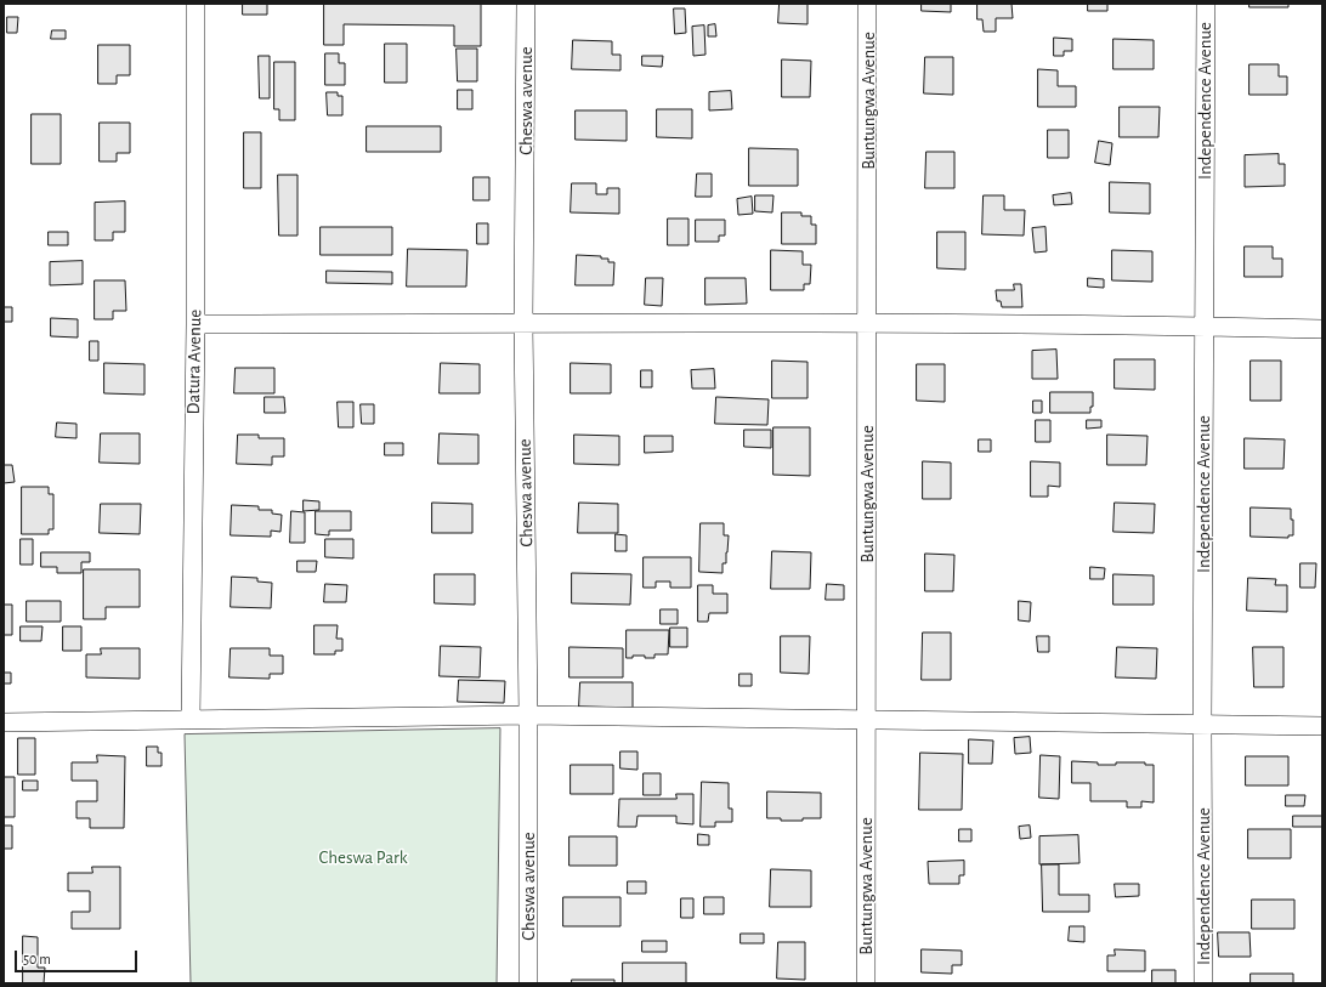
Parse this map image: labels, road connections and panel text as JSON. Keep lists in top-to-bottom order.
{
  "streets": {
    "street": [
      "Cheswa avenue",
      "Buntungwa Avenue",
      "Independence Avenue",
      "Datura Avenue"
    ]
  },
  "parks": ["Cheswa Park"],
  "scale_bar": "50 m"
}
